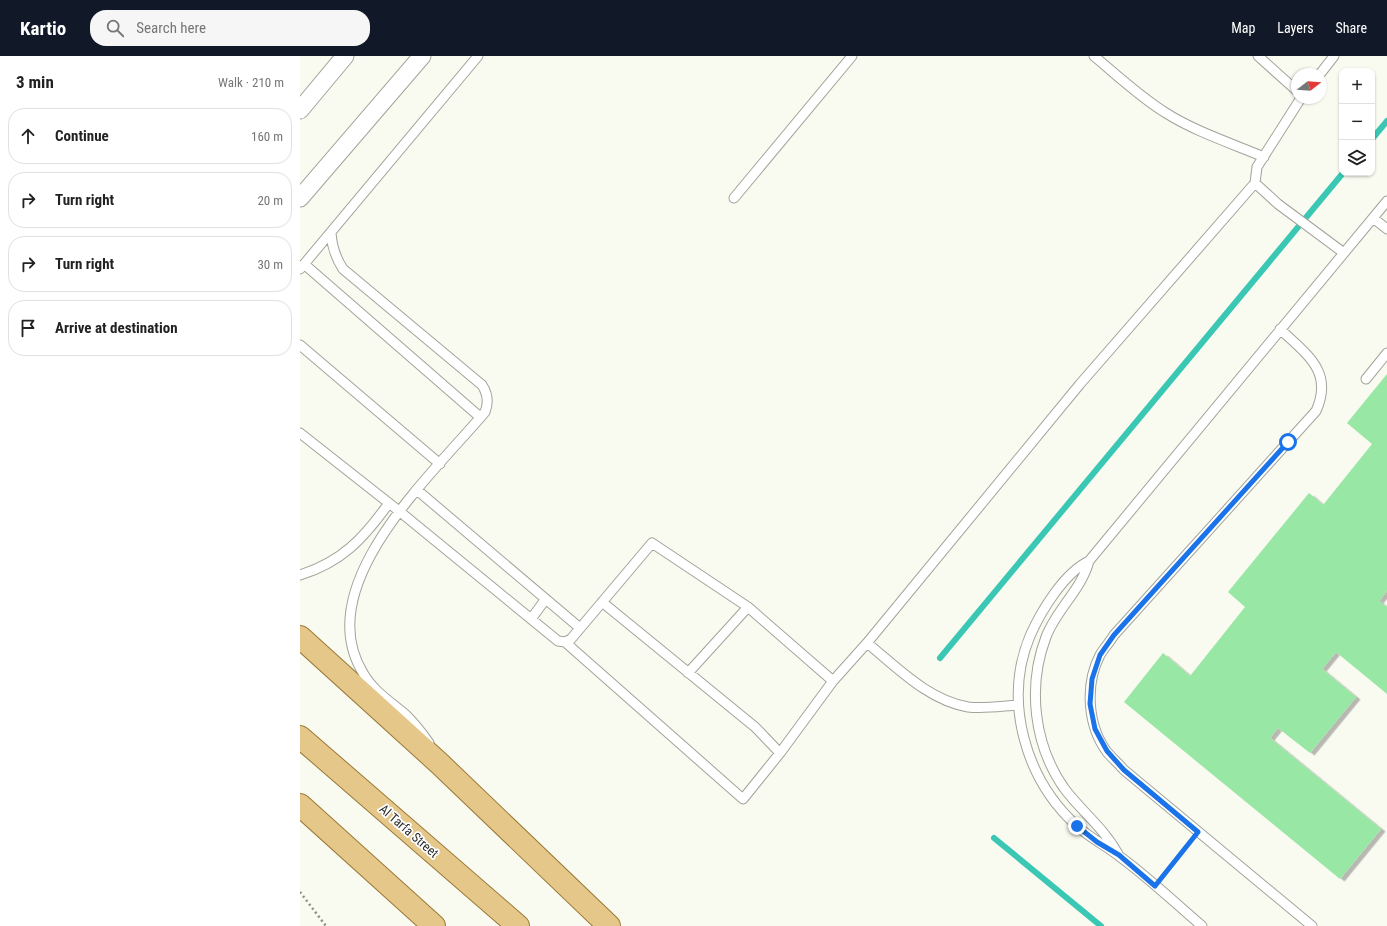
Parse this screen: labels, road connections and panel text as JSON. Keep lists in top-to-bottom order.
{
  "streets": {
    "main road": ["Al Tarfa Street"]
  },
  "north": "right",
  "page": {
    "header": "Kartio",
    "search": "Search here",
    "nav": ["Map", "Layers", "Share"],
    "heading": ["3 min", "Walk · 210 m"],
    "map_buttons": ["+", "−"],
    "list": [
      ["Continue", "160 m"],
      ["Turn right", "20 m"],
      ["Turn right", "30 m"],
      "Arrive at destination"
    ]
  }
}
